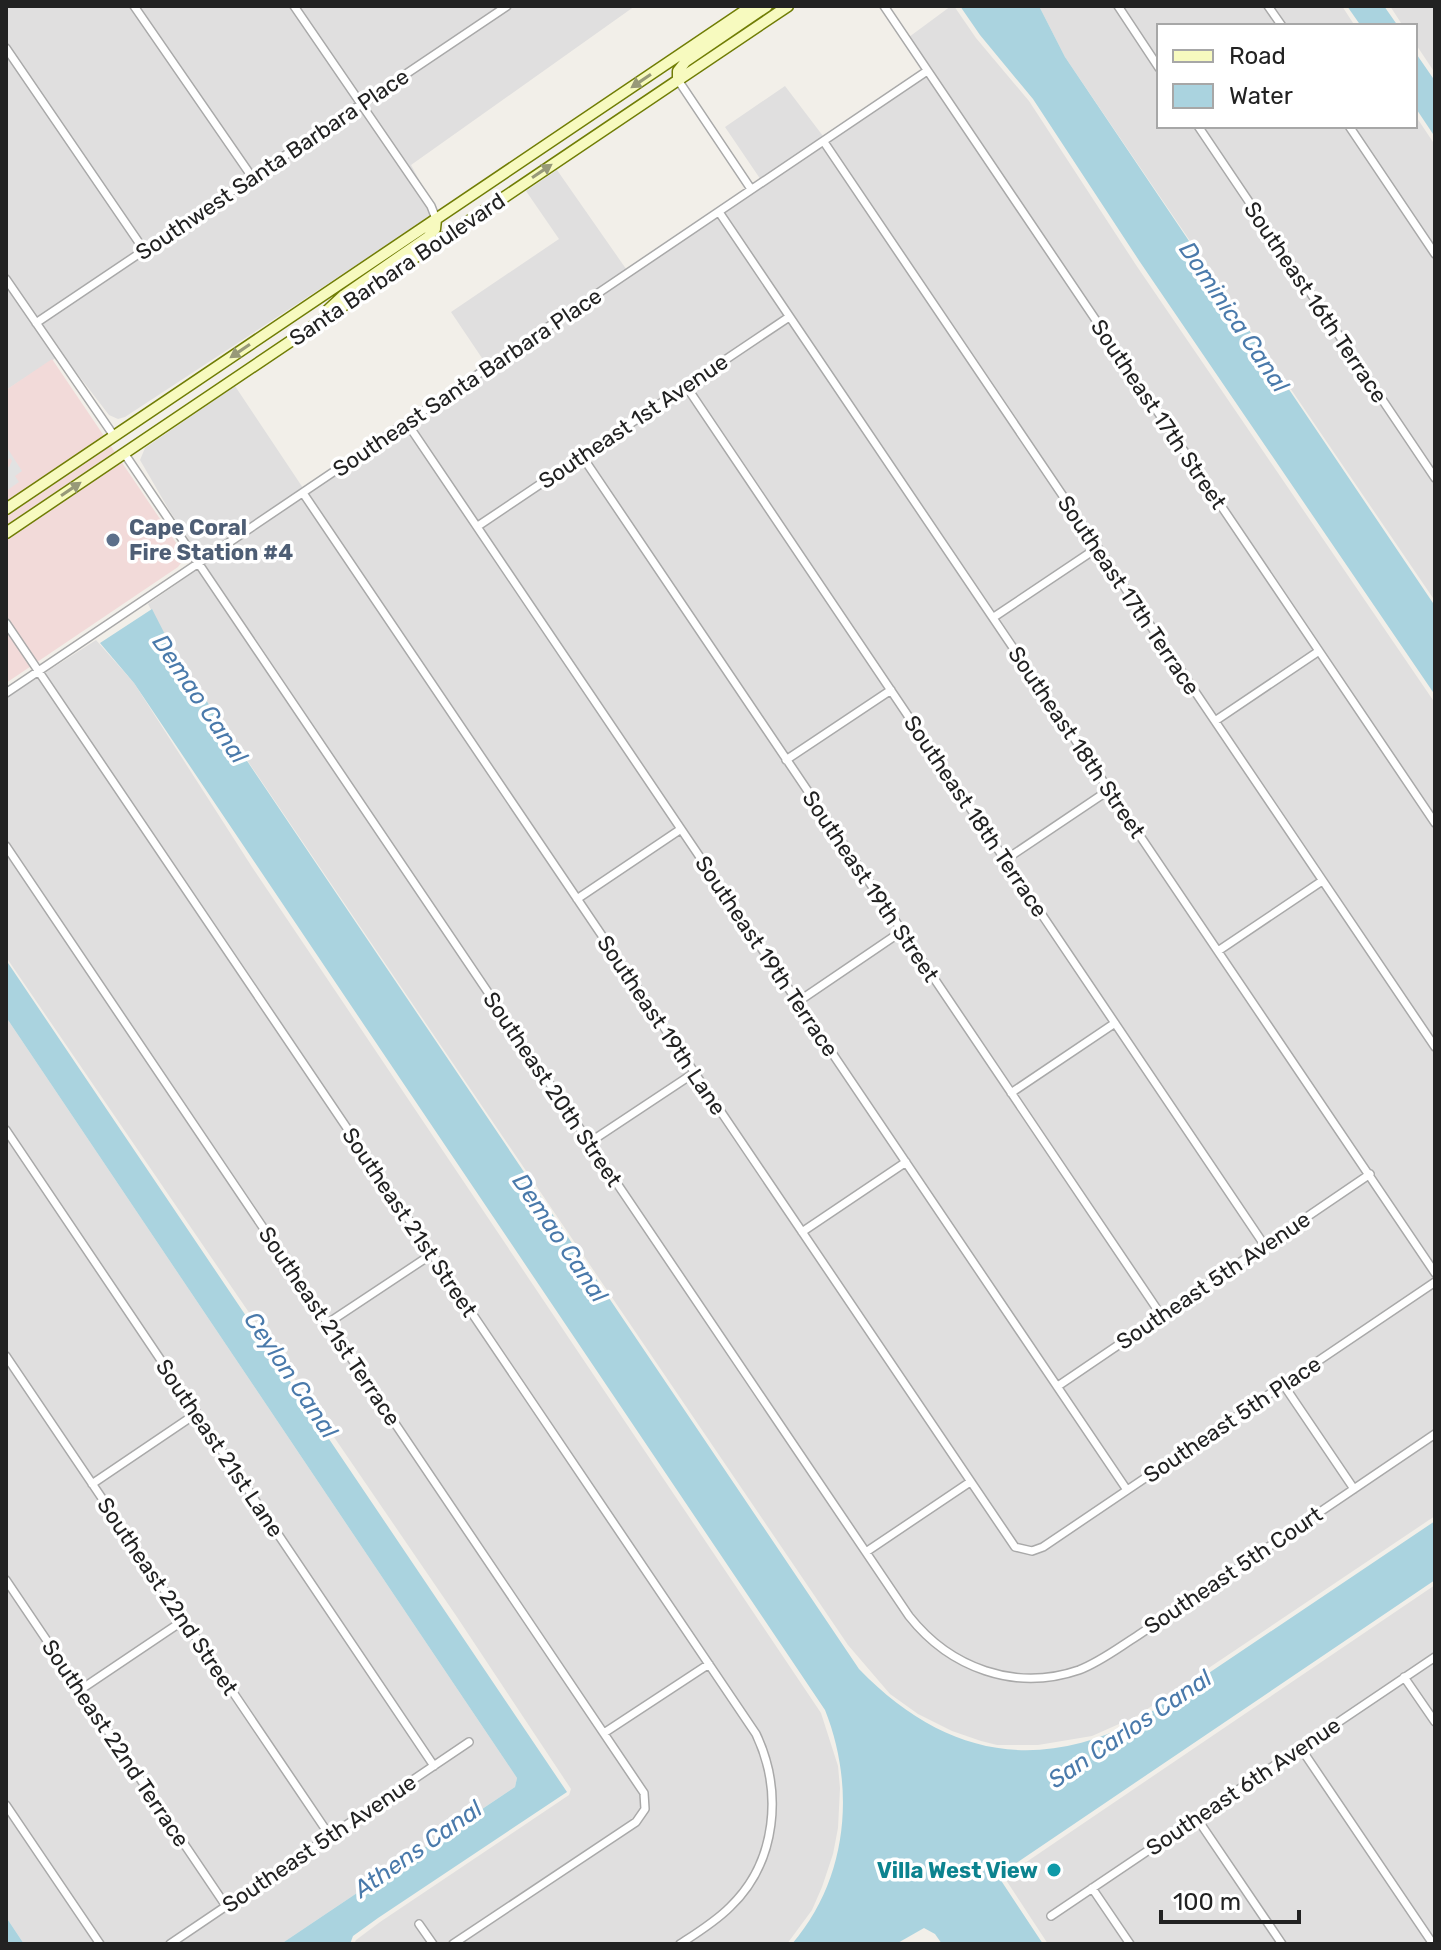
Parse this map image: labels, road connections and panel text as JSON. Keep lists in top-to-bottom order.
{
  "streets": {
    "main road": ["Santa Barbara Boulevard"],
    "street": [
      "Southwest Santa Barbara Place",
      "Southeast 16th Terrace",
      "Southeast Santa Barbara Place",
      "Southeast 17th Street",
      "Southeast 1st Avenue",
      "Southeast 17th Terrace",
      "Southeast 18th Street",
      "Southeast 18th Terrace",
      "Southeast 19th Street",
      "Southeast 19th Terrace",
      "Southeast 19th Lane",
      "Southeast 20th Street",
      "Southeast 21st Street",
      "Southeast 5th Avenue",
      "Southeast 21st Terrace",
      "Southeast 5th Place",
      "Southeast 21st Lane",
      "Southeast 5th Court",
      "Southeast 22nd Street",
      "Southeast 22nd Terrace",
      "Southeast 6th Avenue"
    ]
  },
  "crossings": [
    ["Santa Barbara Boulevard", "Southeast 20th Street"],
    ["Southeast Santa Barbara Place", "Southeast 17th Street"],
    ["Southeast Santa Barbara Place", "Southeast 17th Terrace"],
    ["Southeast Santa Barbara Place", "Southeast 18th Street"],
    ["Southeast Santa Barbara Place", "Southeast 19th Terrace"],
    ["Southeast Santa Barbara Place", "Southeast 19th Lane"],
    ["Southeast Santa Barbara Place", "Southeast 20th Street"],
    ["Southeast Santa Barbara Place", "Southeast 21st Street"],
    ["Southeast 1st Avenue", "Southeast 18th Street"],
    ["Southeast 1st Avenue", "Southeast 18th Terrace"],
    ["Southeast 1st Avenue", "Southeast 19th Street"],
    ["Southeast 1st Avenue", "Southeast 19th Terrace"],
    ["Southeast 18th Street", "Southeast 5th Avenue"],
    ["Southeast 18th Terrace", "Southeast 5th Avenue"],
    ["Southeast 19th Street", "Southeast 5th Avenue"],
    ["Southeast 19th Terrace", "Southeast 5th Avenue"],
    ["Southeast 19th Terrace", "Southeast 5th Place"],
    ["Southeast 19th Lane", "Southeast 5th Place"],
    ["Southeast 20th Street", "Southeast 5th Court"],
    ["Southeast 5th Avenue", "Southeast 21st Lane"],
    ["Southeast 5th Avenue", "Southeast 22nd Street"],
    ["Southeast 5th Avenue", "Southeast 22nd Terrace"]
  ],
  "water": [
    "Dominica Canal",
    "Demao Canal",
    "Ceylon Canal",
    "San Carlos Canal",
    "Athens Canal"
  ],
  "places": ["Cape Coral Fire Station #4", "Villa West View"],
  "legend": ["Road", "Water"],
  "scale_bar": "100 m"
}
